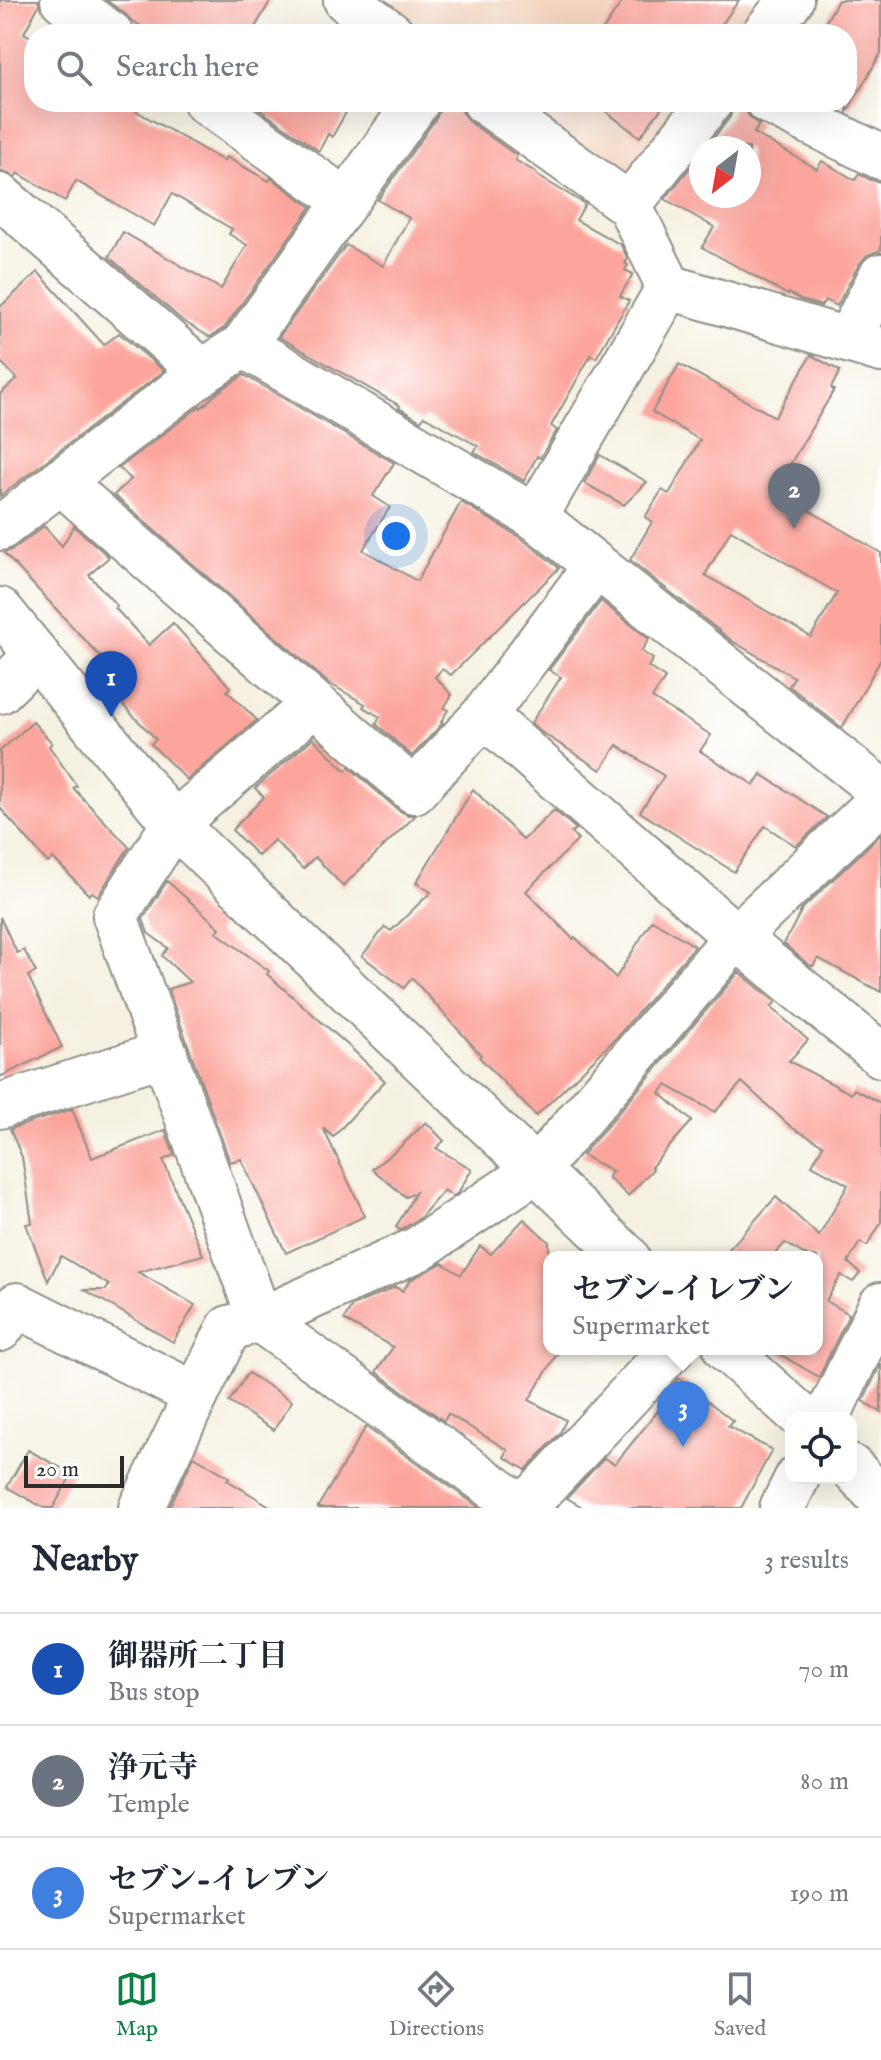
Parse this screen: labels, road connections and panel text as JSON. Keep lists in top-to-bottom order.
{
  "scale_bar": "20 m",
  "north": "bottom left",
  "page": {
    "search": "Search here",
    "pins": ["2", "1", "3"],
    "popup": ["セブン-イレブン", "Supermarket"],
    "scale": "20 m",
    "heading": ["Nearby", "3 results"],
    "list": [
      {
        "mark": "1",
        "name": "御器所二丁目",
        "note": "Bus stop",
        "value": "70 m"
      },
      {
        "mark": "2",
        "name": "浄元寺",
        "note": "Temple",
        "value": "80 m"
      },
      {
        "mark": "3",
        "name": "セブン-イレブン",
        "note": "Supermarket",
        "value": "190 m"
      }
    ],
    "nav": ["Map", "Directions", "Saved"]
  }
}
